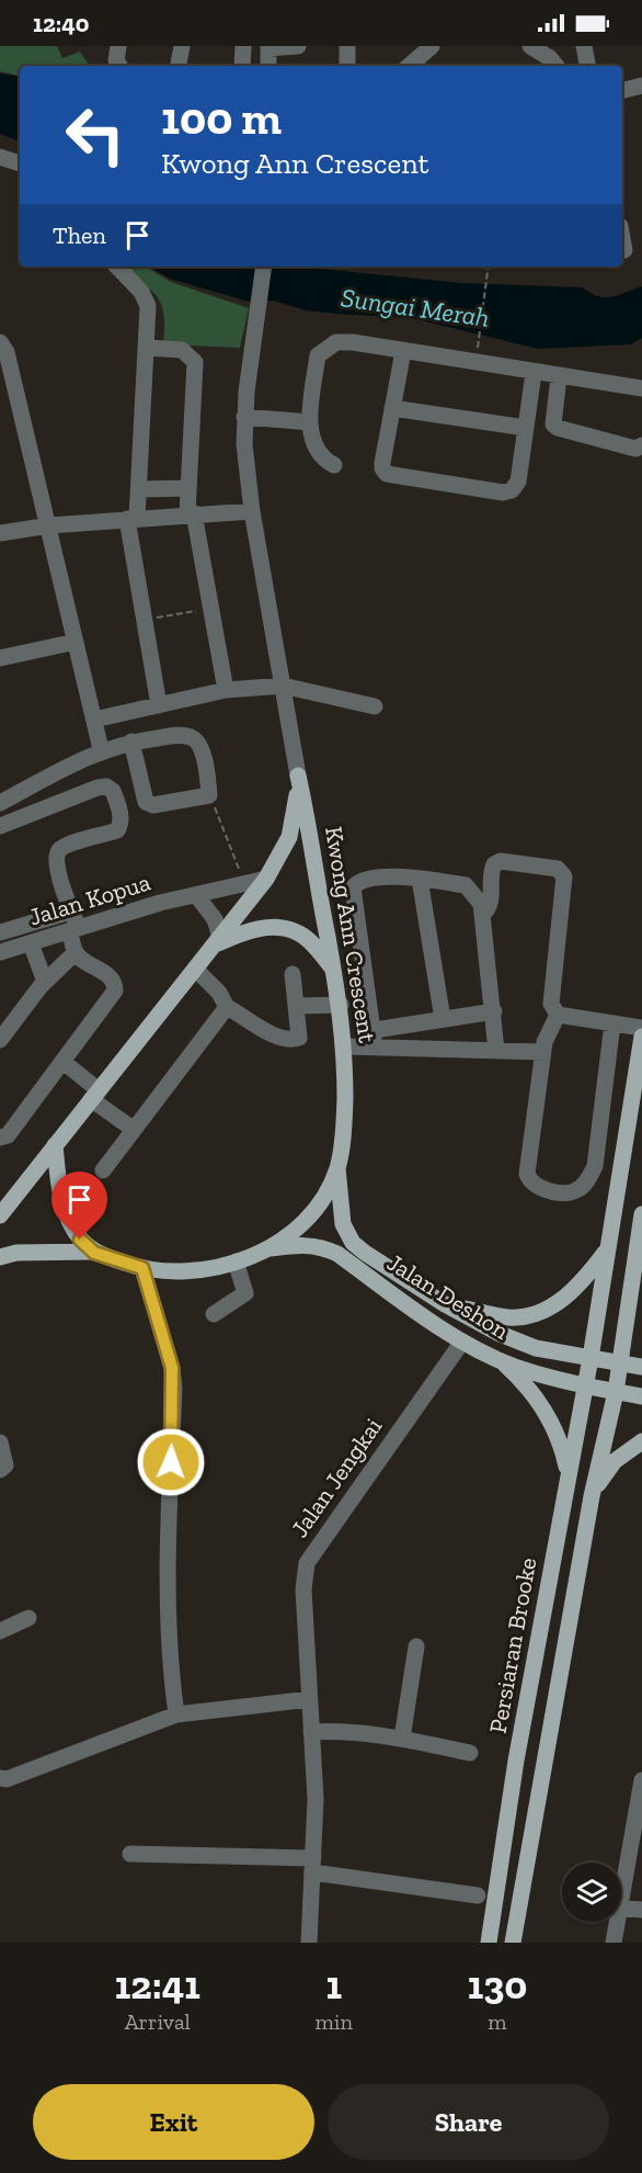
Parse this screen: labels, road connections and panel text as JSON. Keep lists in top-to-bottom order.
{
  "streets": {
    "main road": ["Kwong Ann Crescent", "Jalan Deshon", "Persiaran Brooke"],
    "street": ["Jalan Kopua", "Jalan Jengkai"]
  },
  "crossings": [
    ["Kwong Ann Crescent", "Jalan Deshon"],
    ["Jalan Deshon", "Jalan Jengkai"],
    ["Jalan Deshon", "Persiaran Brooke"]
  ],
  "water": ["Sungai Merah"],
  "page": {
    "status": "12:40",
    "turn": ["100 m", "Kwong Ann Crescent"],
    "then": "Then",
    "eta": [
      "12:41",
      "Arrival",
      "1",
      "min",
      "130",
      "m"
    ],
    "buttons": ["Exit", "Share"]
  }
}
